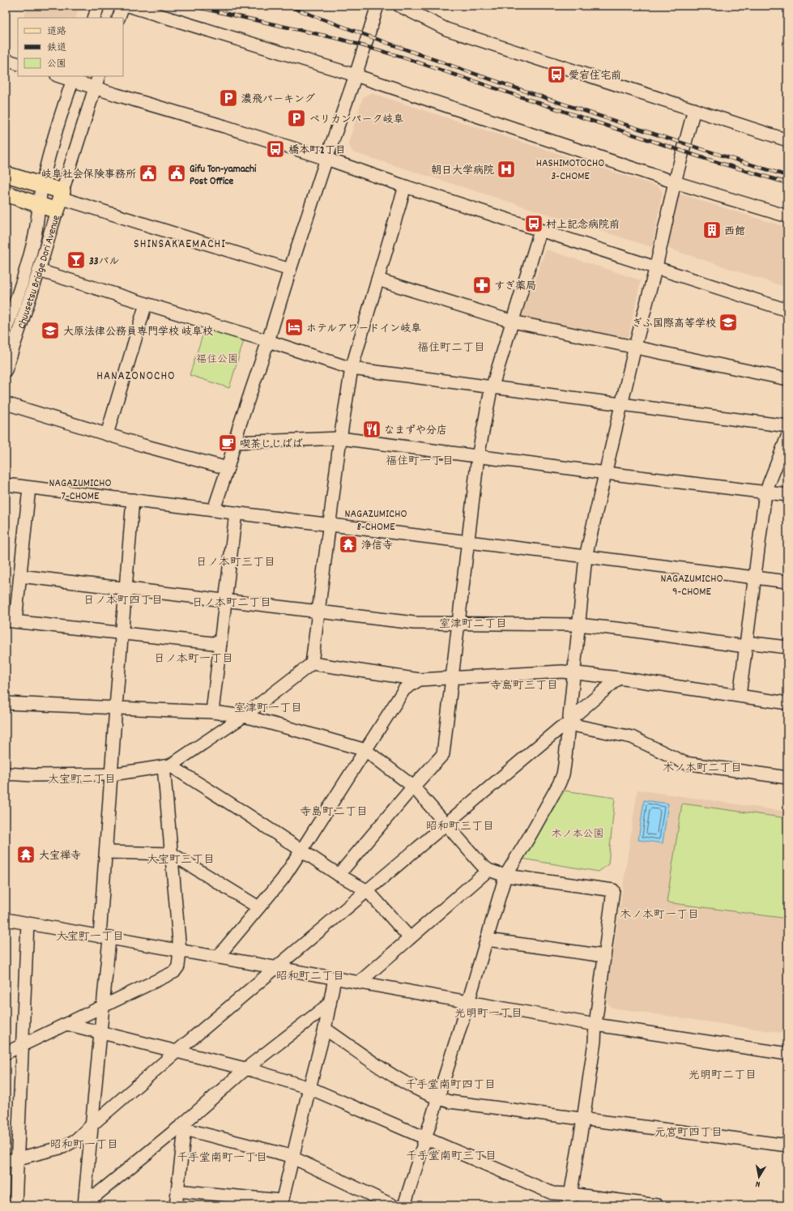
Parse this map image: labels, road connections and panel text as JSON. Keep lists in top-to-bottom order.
{
  "streets": {
    "street": ["Chuusetsu Bridge Dori Avenue"]
  },
  "districts": [
    "HASHIMOTOCHO 3-CHOME",
    "SHINSAKAEMACHI",
    "福住町二丁目",
    "HANAZONOCHO",
    "福住町一丁目",
    "NAGAZUMICHO 7-CHOME",
    "NAGAZUMICHO 8-CHOME",
    "日ノ本町三丁目",
    "NAGAZUMICHO 9-CHOME",
    "日ノ本町四丁目",
    "日ノ本町二丁目",
    "室津町二丁目",
    "日ノ本町一丁目",
    "寺島町三丁目",
    "室津町一丁目",
    "木ノ本町二丁目",
    "大宝町二丁目",
    "寺島町二丁目",
    "昭和町三丁目",
    "大宝町三丁目",
    "木ノ本町一丁目",
    "大宝町一丁目",
    "昭和町二丁目",
    "光明町一丁目",
    "光明町二丁目",
    "千手堂南町四丁目",
    "元宮町四丁目",
    "昭和町一丁目",
    "千手堂南町三丁目",
    "千手堂南町一丁目"
  ],
  "parks": ["福住公園", "木ノ本公園"],
  "places": {
    "bus stop": ["愛宕住宅前", "橋本町2丁目", "村上記念病院前"],
    "parking": ["濃飛パーキング", "ペリカンパーク岐阜"],
    "hospital": ["朝日大学病院"],
    "public building": ["岐阜社会保険事務所", "Gifu Ton-yamachi Post Office"],
    "building": ["西館"],
    "bar": ["33バル"],
    "pharmacy": ["すぎ薬局"],
    "school or university": ["ぎふ国際高等学校", "大原法律公務員専門学校 岐阜校"],
    "hotel": ["ホテルアワードイン岐阜"],
    "restaurant": ["なまずや分店"],
    "cafe": ["喫茶じじばば"],
    "temple": ["浄信寺", "大宝禅寺"]
  },
  "legend": ["道路", "鉄道", "公園"],
  "north": "bottom"
}
